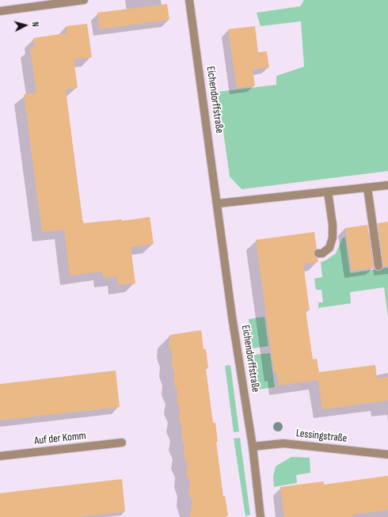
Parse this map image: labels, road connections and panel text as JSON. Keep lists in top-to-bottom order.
{
  "streets": {
    "street": ["Eichendorffstraße", "Lessingstraße", "Auf der Komm"]
  },
  "crossings": [
    ["Eichendorffstraße", "Lessingstraße"]
  ],
  "north": "right"
}
